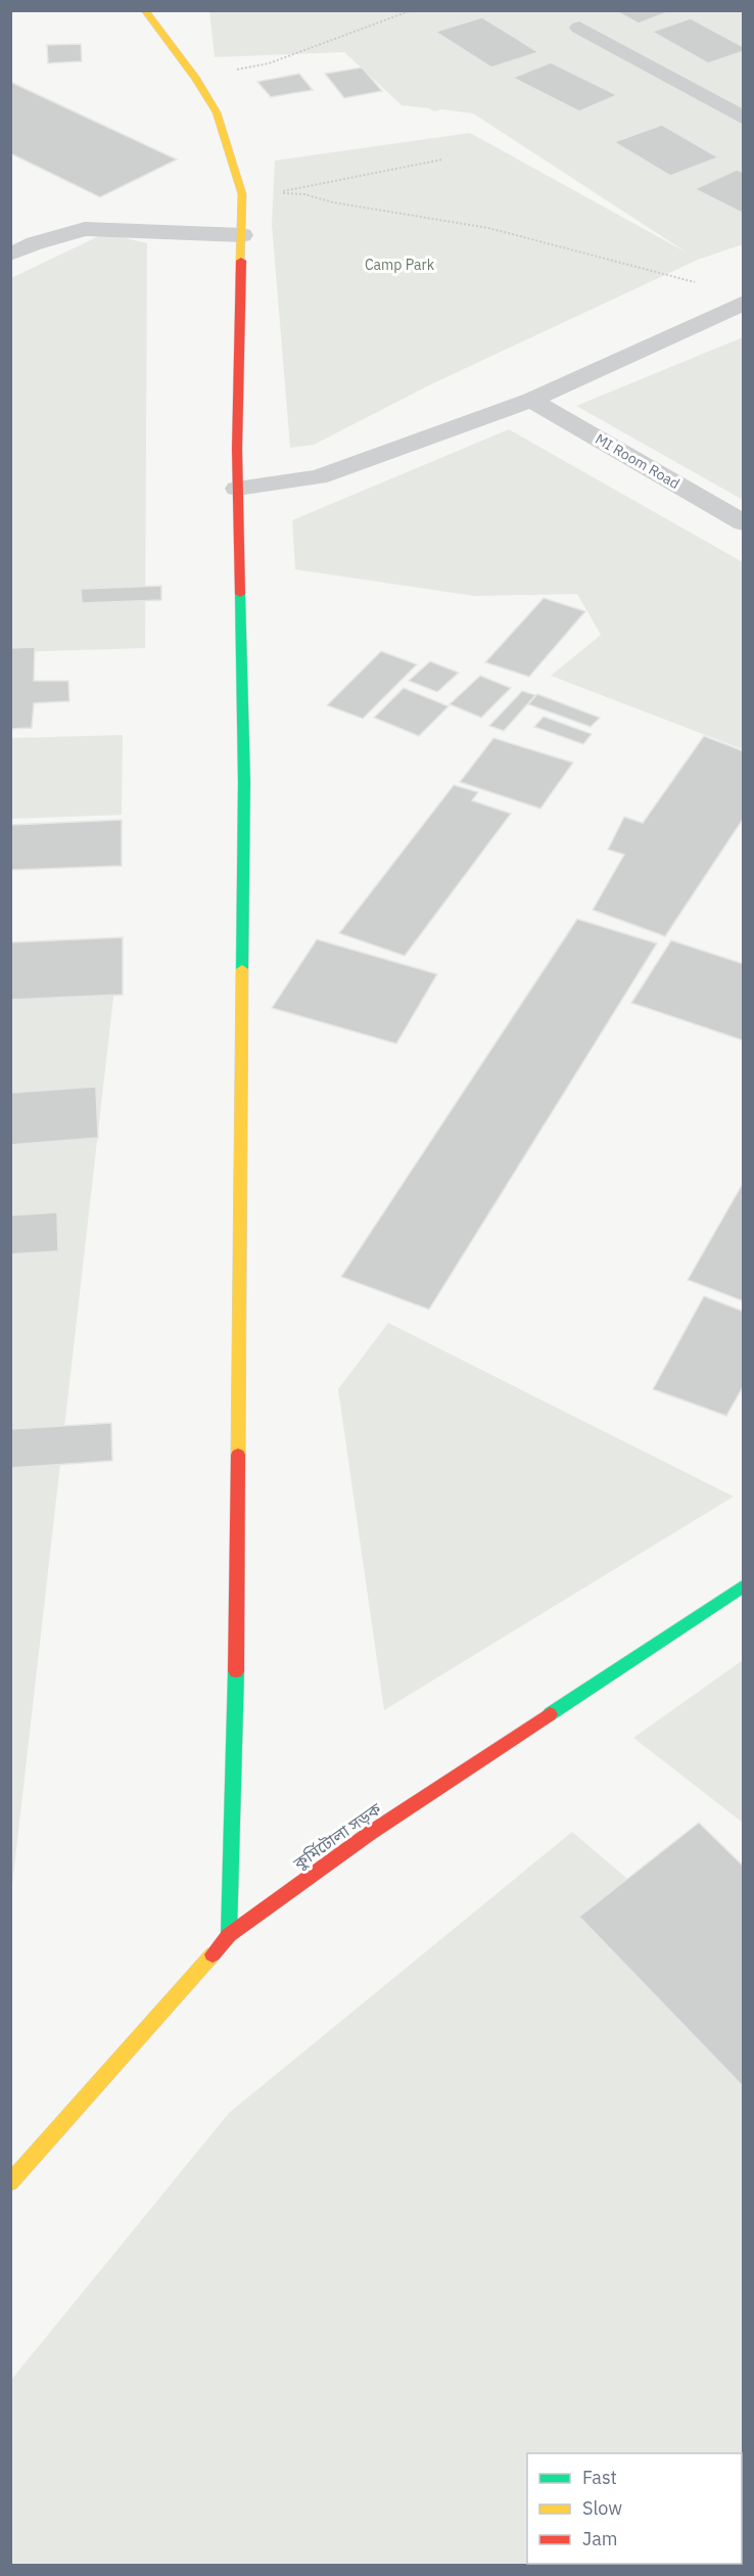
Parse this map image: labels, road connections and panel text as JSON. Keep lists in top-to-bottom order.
{
  "streets": {
    "street": ["MI Room Road", "কুর্মিটোলা সড়ক"]
  },
  "parks": ["Camp Park"],
  "legend": ["Fast", "Slow", "Jam"]
}
